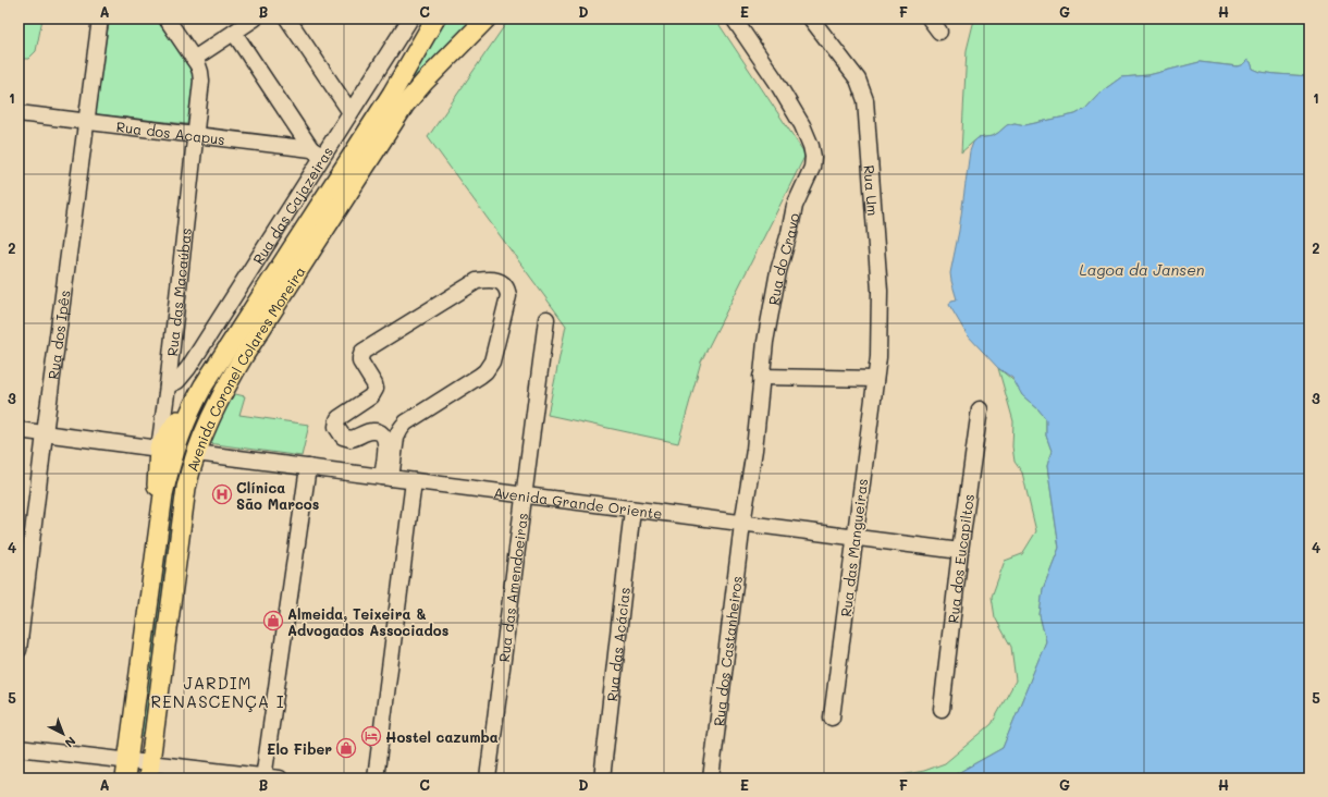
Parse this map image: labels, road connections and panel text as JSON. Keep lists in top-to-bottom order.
{
  "streets": {
    "main road": ["Avenida Coronel Colares Moreira"],
    "street": [
      "Rua dos Acapus",
      "Rua Um",
      "Rua das Cajazeiras",
      "Rua do Cravo",
      "Rua das Macaúbas",
      "Rua dos Ipês",
      "Avenida Grande Oriente",
      "Rua das Mangueiras",
      "Rua dos Eucapiltos",
      "Rua das Amendoeiras",
      "Rua das Acácias",
      "Rua dos Castanheiros"
    ]
  },
  "crossings": [
    ["Rua dos Acapus", "Rua das Cajazeiras"],
    ["Rua dos Acapus", "Rua das Macaúbas"],
    ["Rua dos Acapus", "Rua dos Ipês"],
    ["Rua Um", "Rua das Mangueiras"],
    ["Rua das Cajazeiras", "Rua das Macaúbas"],
    ["Rua do Cravo", "Avenida Grande Oriente"],
    ["Rua do Cravo", "Rua dos Castanheiros"],
    ["Avenida Coronel Colares Moreira", "Avenida Grande Oriente"],
    ["Avenida Grande Oriente", "Rua das Mangueiras"],
    ["Avenida Grande Oriente", "Rua dos Eucapiltos"],
    ["Avenida Grande Oriente", "Rua das Amendoeiras"],
    ["Avenida Grande Oriente", "Rua das Acácias"],
    ["Avenida Grande Oriente", "Rua dos Castanheiros"]
  ],
  "districts": ["JARDIM RENASCENÇA I"],
  "water": ["Lagoa da Jansen"],
  "places": {
    "hospital": ["Clínica São Marcos"],
    "shop": ["Almeida, Teixeira & Advogados Associados", "Elo Fiber"],
    "hotel": ["Hostel cazumba"]
  },
  "north": "bottom right",
  "grid": {
    "columns": [
      "A",
      "B",
      "C",
      "D",
      "E",
      "F",
      "G",
      "H"
    ],
    "rows": [
      "1",
      "2",
      "3",
      "4",
      "5"
    ]
  }
}
